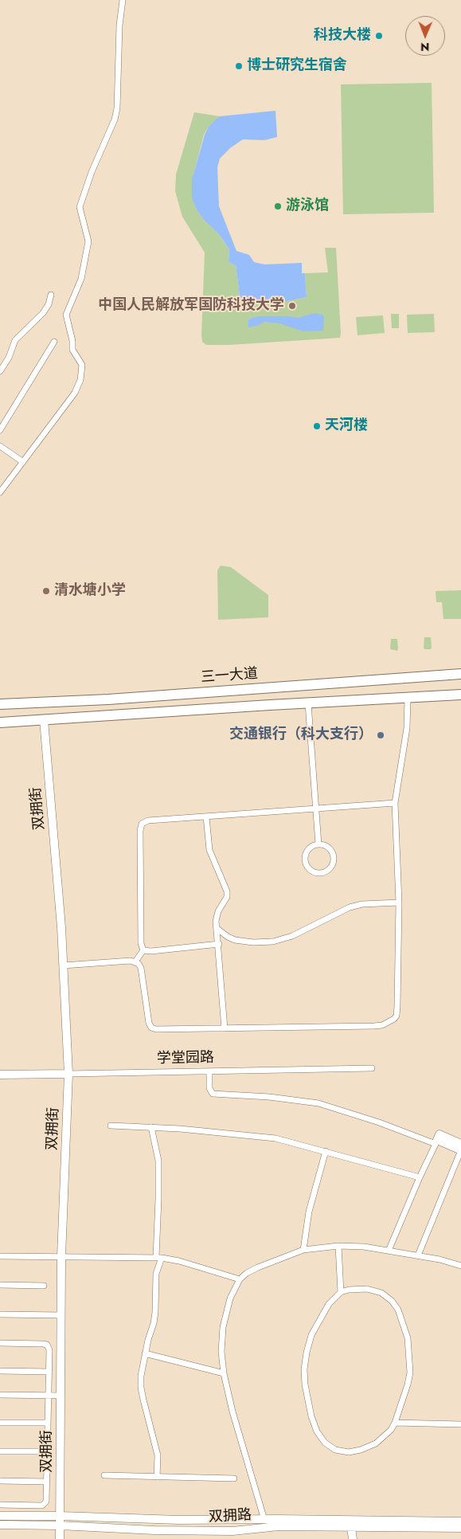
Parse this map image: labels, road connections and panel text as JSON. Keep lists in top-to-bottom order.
{
  "streets": {
    "highway": ["三一大道"],
    "street": ["双拥街", "学堂园路", "双拥路"]
  },
  "crossings": [
    ["双拥街", "学堂园路"],
    ["双拥街", "双拥路"]
  ],
  "places": [
    "科技大楼",
    "博士研究生宿舍",
    "游泳馆",
    "中国人民解放军国防科技大学",
    "天河楼",
    "清水塘小学",
    "交通银行（科大支行）"
  ],
  "north": "bottom"
}
